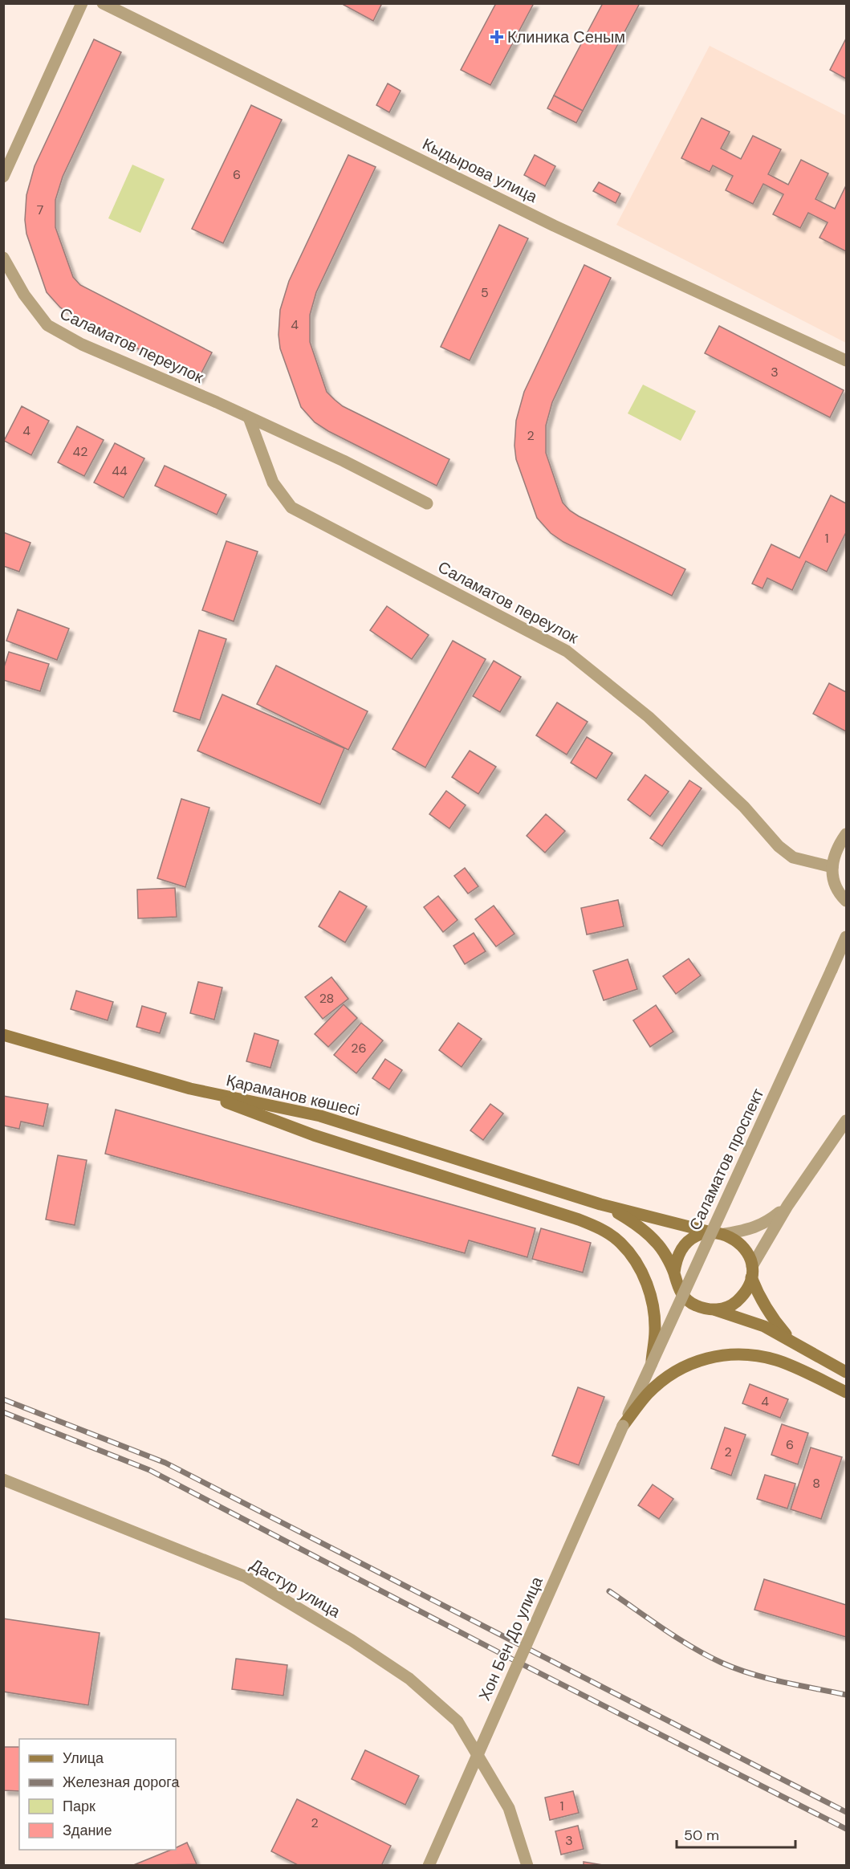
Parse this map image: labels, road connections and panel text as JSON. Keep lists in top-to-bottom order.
{
  "streets": {
    "main road": ["Қараманов көшесі"],
    "street": [
      "Кыдырова улица",
      "Саламатов переулок",
      "Саламатов проспект",
      "Дастур улица",
      "Хон Бен До улица"
    ]
  },
  "crossings": [
    ["Саламатов проспект", "Хон Бен До улица"]
  ],
  "places": {
    "health": ["Клиника Сеным"]
  },
  "house_numbers": [
    "6",
    "7",
    "5",
    "4",
    "3",
    "4",
    "2",
    "42",
    "44",
    "1",
    "28",
    "26",
    "4",
    "6",
    "2",
    "8",
    "1",
    "2",
    "3"
  ],
  "legend": [
    "Улица",
    "Железная дорога",
    "Парк",
    "Здание"
  ],
  "scale_bar": "50 m"
}
